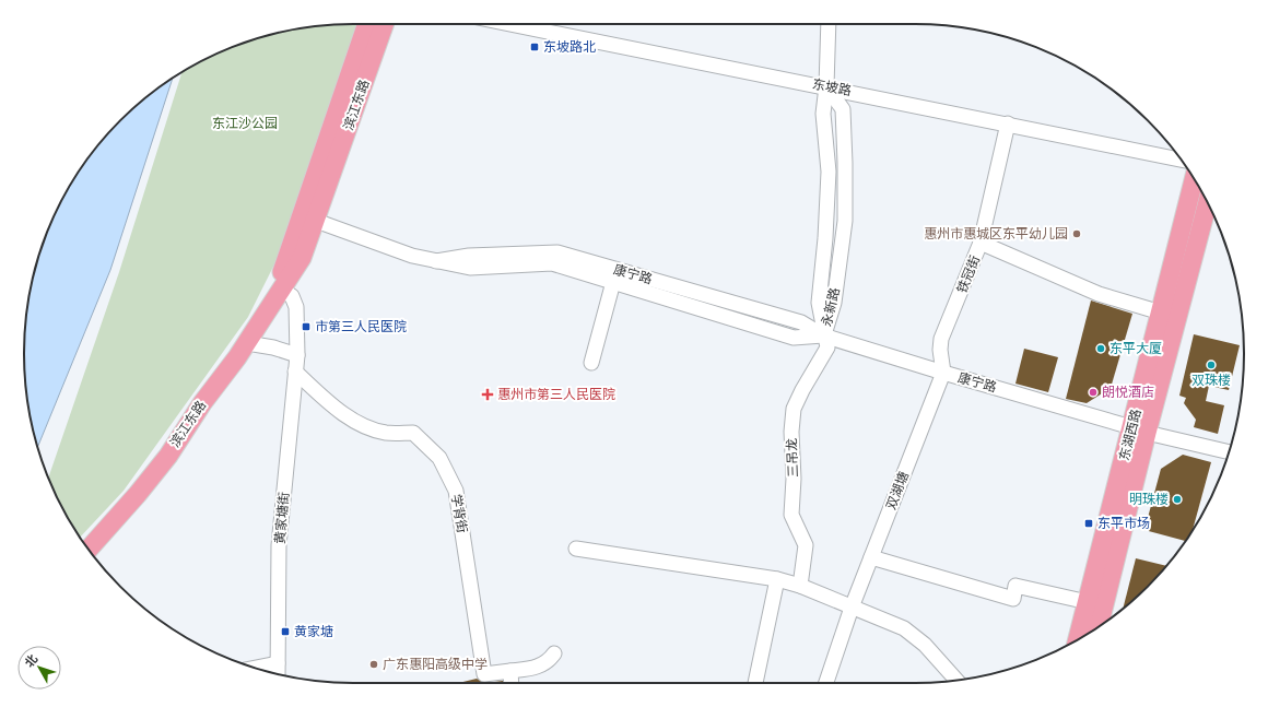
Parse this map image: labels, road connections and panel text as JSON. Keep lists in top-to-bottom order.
{
  "streets": {
    "main road": ["滨江东路", "东湖西路"],
    "street": [
      "东坡路",
      "康宁路",
      "铁冠街",
      "永新路",
      "三吊龙",
      "双湖塘",
      "学背街",
      "黄家塘街"
    ]
  },
  "crossings": [
    ["东坡路", "铁冠街"],
    ["东坡路", "永新路"],
    ["滨江东路", "康宁路"],
    ["滨江东路", "黄家塘街"],
    ["康宁路", "铁冠街"],
    ["康宁路", "永新路"],
    ["康宁路", "东湖西路"],
    ["康宁路", "三吊龙"],
    ["康宁路", "双湖塘"],
    ["铁冠街", "双湖塘"],
    ["永新路", "三吊龙"],
    ["学背街", "黄家塘街"]
  ],
  "parks": ["东江沙公园"],
  "places": {
    "transit": [
      "东坡路北",
      "市第三人民医院",
      "东平市场",
      "黄家塘"
    ],
    "other": [
      "惠州市惠城区东平幼儿园",
      "东平大厦",
      "双珠楼",
      "朗悦酒店",
      "明珠楼",
      "广东惠阳高级中学"
    ],
    "health": ["惠州市第三人民医院"]
  },
  "north": "top left"
}
